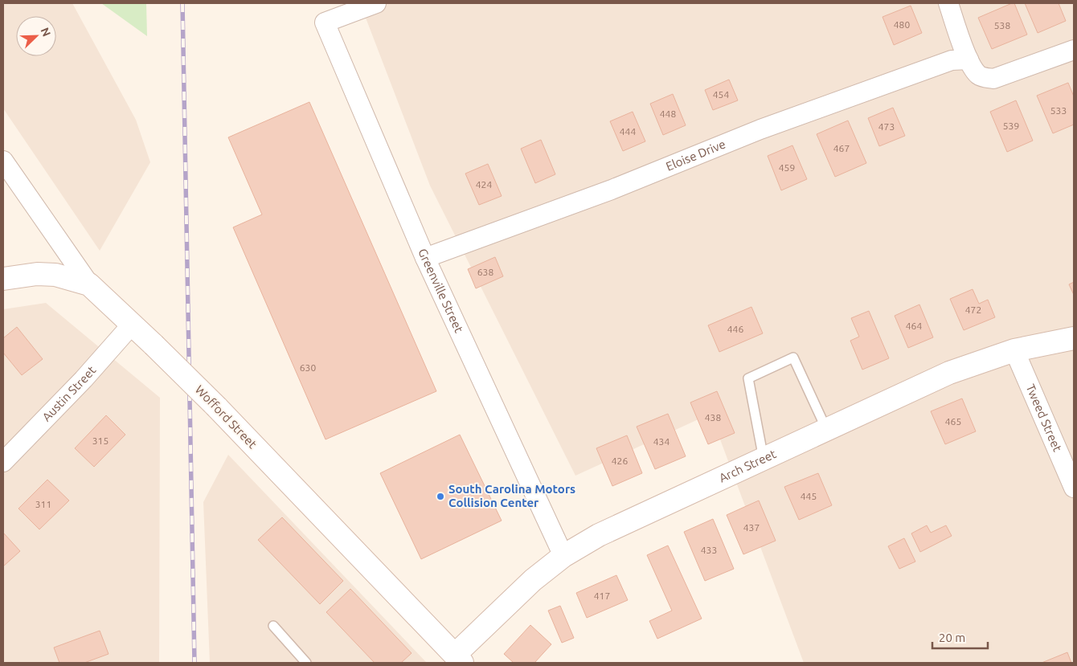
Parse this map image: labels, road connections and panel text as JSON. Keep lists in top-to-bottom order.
{
  "streets": {
    "street": [
      "Eloise Drive",
      "Greenville Street",
      "Austin Street",
      "Wofford Street",
      "Tweed Street",
      "Arch Street"
    ]
  },
  "crossings": [
    ["Eloise Drive", "Greenville Street"],
    ["Greenville Street", "Arch Street"],
    ["Austin Street", "Wofford Street"],
    ["Wofford Street", "Arch Street"],
    ["Tweed Street", "Arch Street"]
  ],
  "places": ["South Carolina Motors Collision Center"],
  "house_numbers": [
    "480",
    "538",
    "454",
    "533",
    "448",
    "539",
    "473",
    "444",
    "467",
    "459",
    "424",
    "638",
    "472",
    "464",
    "446",
    "630",
    "438",
    "465",
    "315",
    "434",
    "426",
    "445",
    "311",
    "437",
    "433",
    "417"
  ],
  "scale_bar": "20 m",
  "north": "top right"
}
